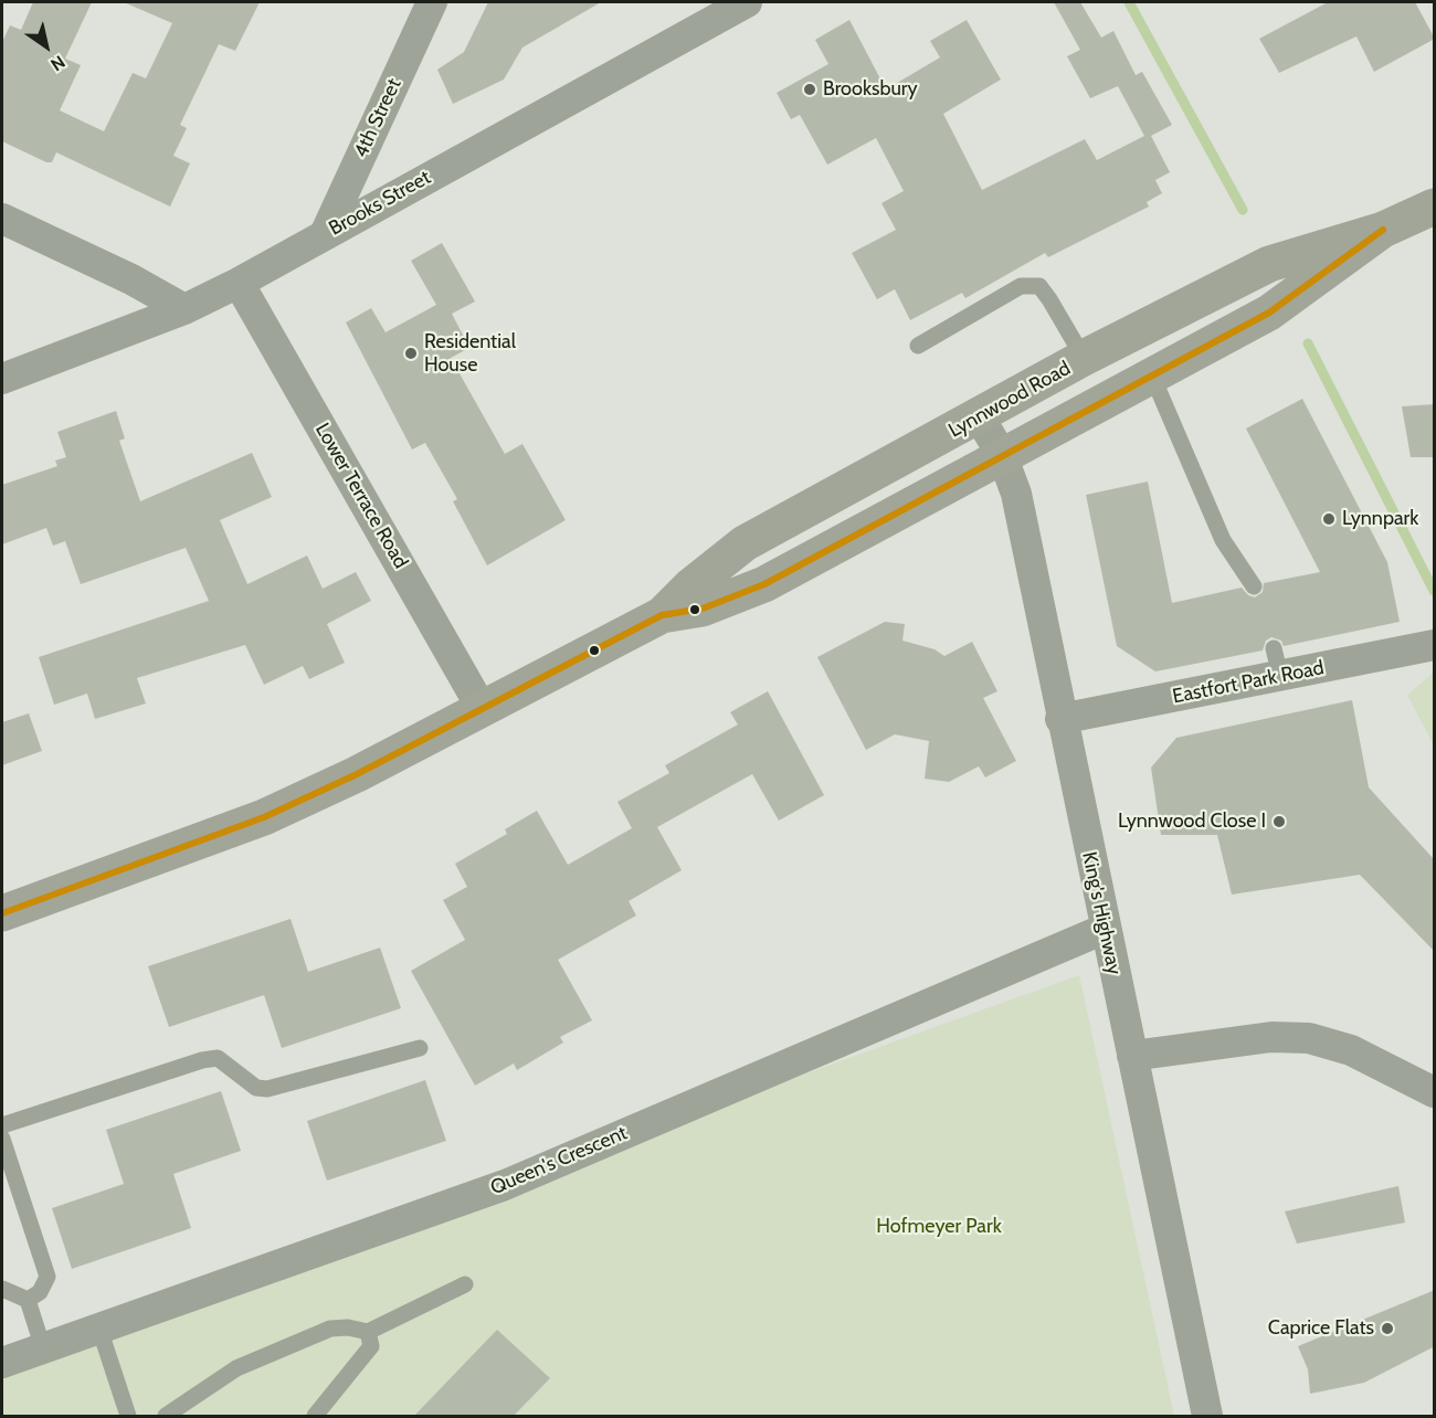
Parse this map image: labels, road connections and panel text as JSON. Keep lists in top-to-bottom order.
{
  "streets": {
    "main road": ["Lynnwood Road"],
    "street": [
      "4th Street",
      "Brooks Street",
      "Lower Terrace Road",
      "Eastfort Park Road",
      "King's Highway",
      "Queen's Crescent"
    ]
  },
  "crossings": [
    ["4th Street", "Brooks Street"],
    ["Brooks Street", "Lower Terrace Road"],
    ["Lynnwood Road", "Lower Terrace Road"],
    ["Lynnwood Road", "King's Highway"],
    ["Eastfort Park Road", "King's Highway"],
    ["King's Highway", "Queen's Crescent"]
  ],
  "parks": ["Hofmeyer Park"],
  "places": [
    "Brooksbury",
    "Residential House",
    "Lynnpark",
    "Lynnwood Close I",
    "Caprice Flats"
  ],
  "north": "bottom right"
}
